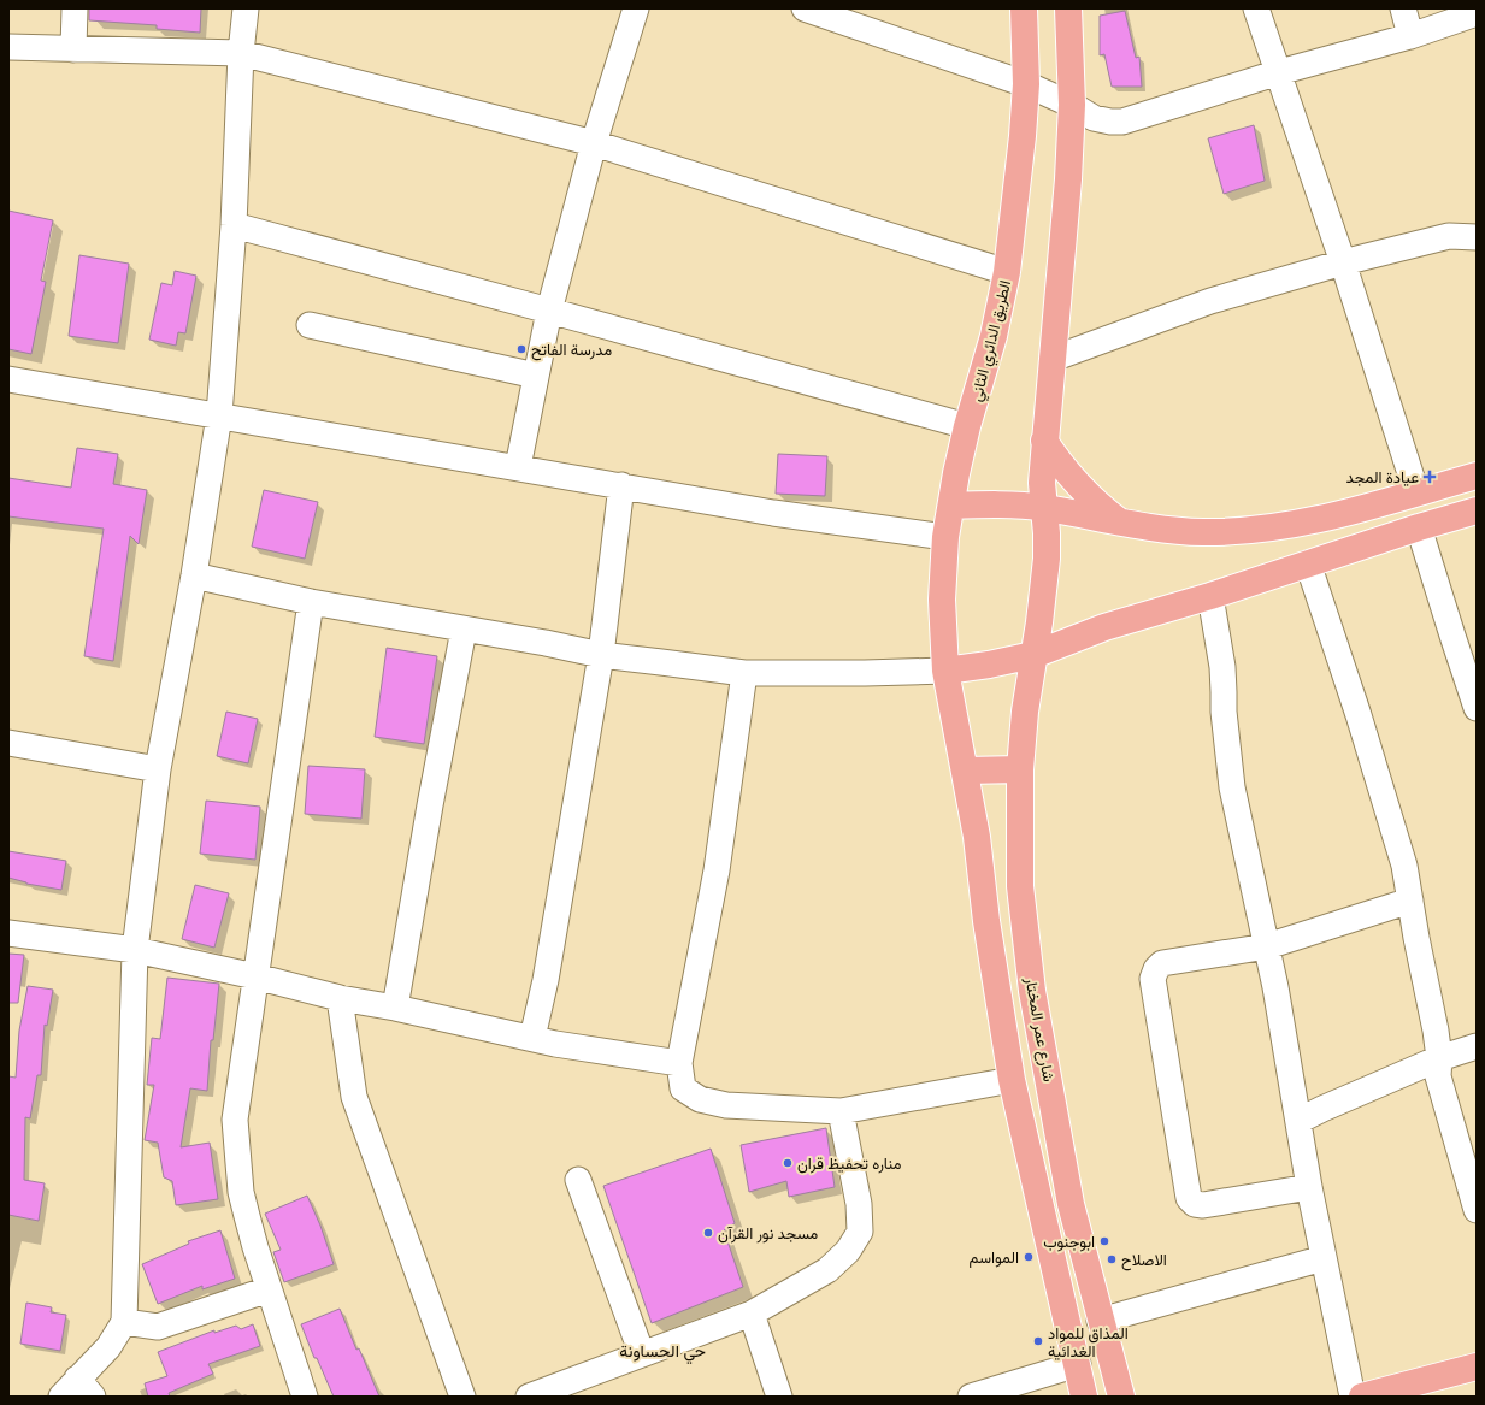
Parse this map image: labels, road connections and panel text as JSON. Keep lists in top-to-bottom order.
{
  "streets": {
    "main road": ["الطريق الدائري الثاني", "شارع عمر المختار"]
  },
  "districts": ["حي الحساونة"],
  "places": {
    "other": [
      "مدرسة الفاتح",
      "مناره تحفيظ قران",
      "مسجد نور القرآن",
      "ابوجنوب",
      "المواسم",
      "الاصلاح",
      "المذاق للمواد الغدائية"
    ],
    "health": ["عيادة المجد"]
  }
}
